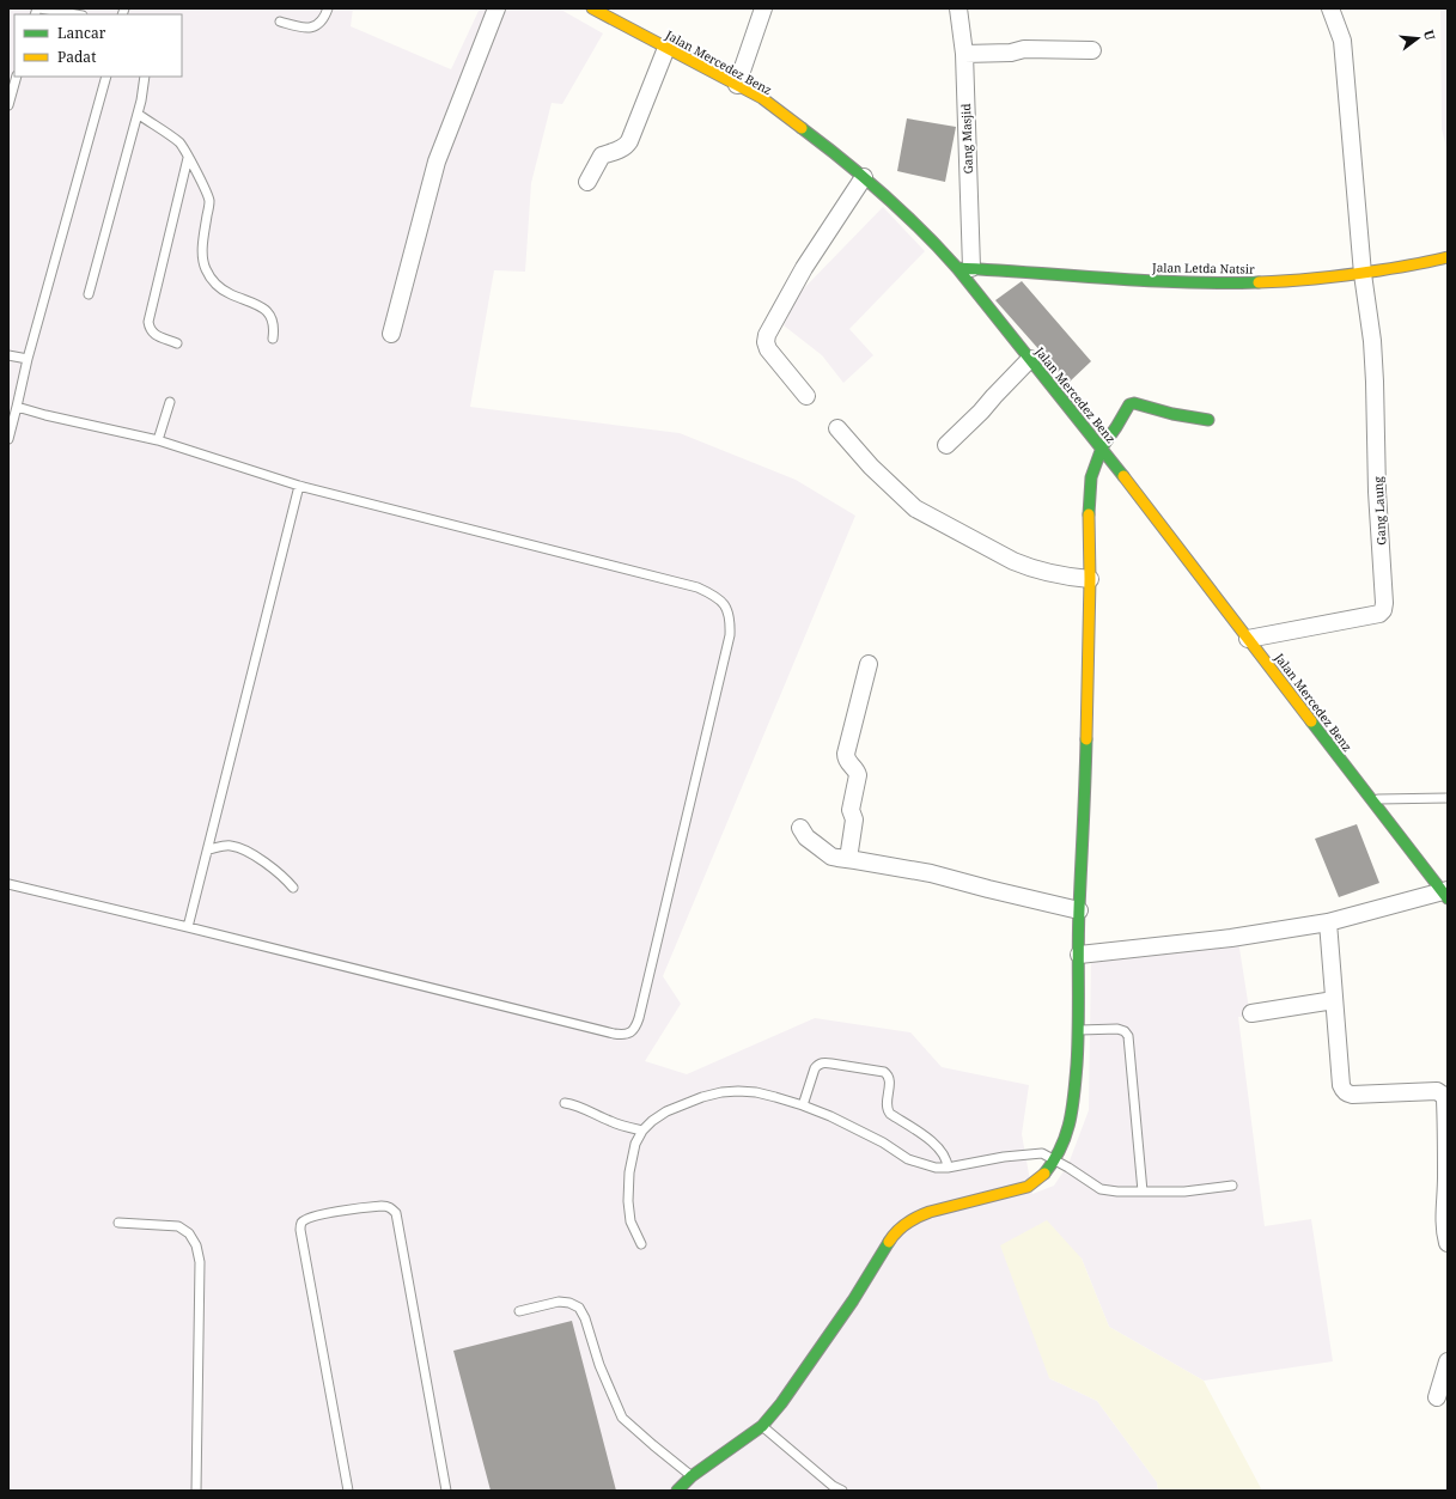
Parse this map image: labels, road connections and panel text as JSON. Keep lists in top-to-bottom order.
{
  "streets": {
    "street": [
      "Jalan Mercedez Benz",
      "Gang Masjid",
      "Jalan Letda Natsir",
      "Gang Laung"
    ]
  },
  "crossings": [
    ["Jalan Mercedez Benz", "Gang Masjid"],
    ["Jalan Mercedez Benz", "Jalan Letda Natsir"],
    ["Jalan Mercedez Benz", "Gang Laung"],
    ["Gang Masjid", "Jalan Letda Natsir"],
    ["Jalan Letda Natsir", "Gang Laung"]
  ],
  "legend": ["Lancar", "Padat"],
  "north": "right"
}
